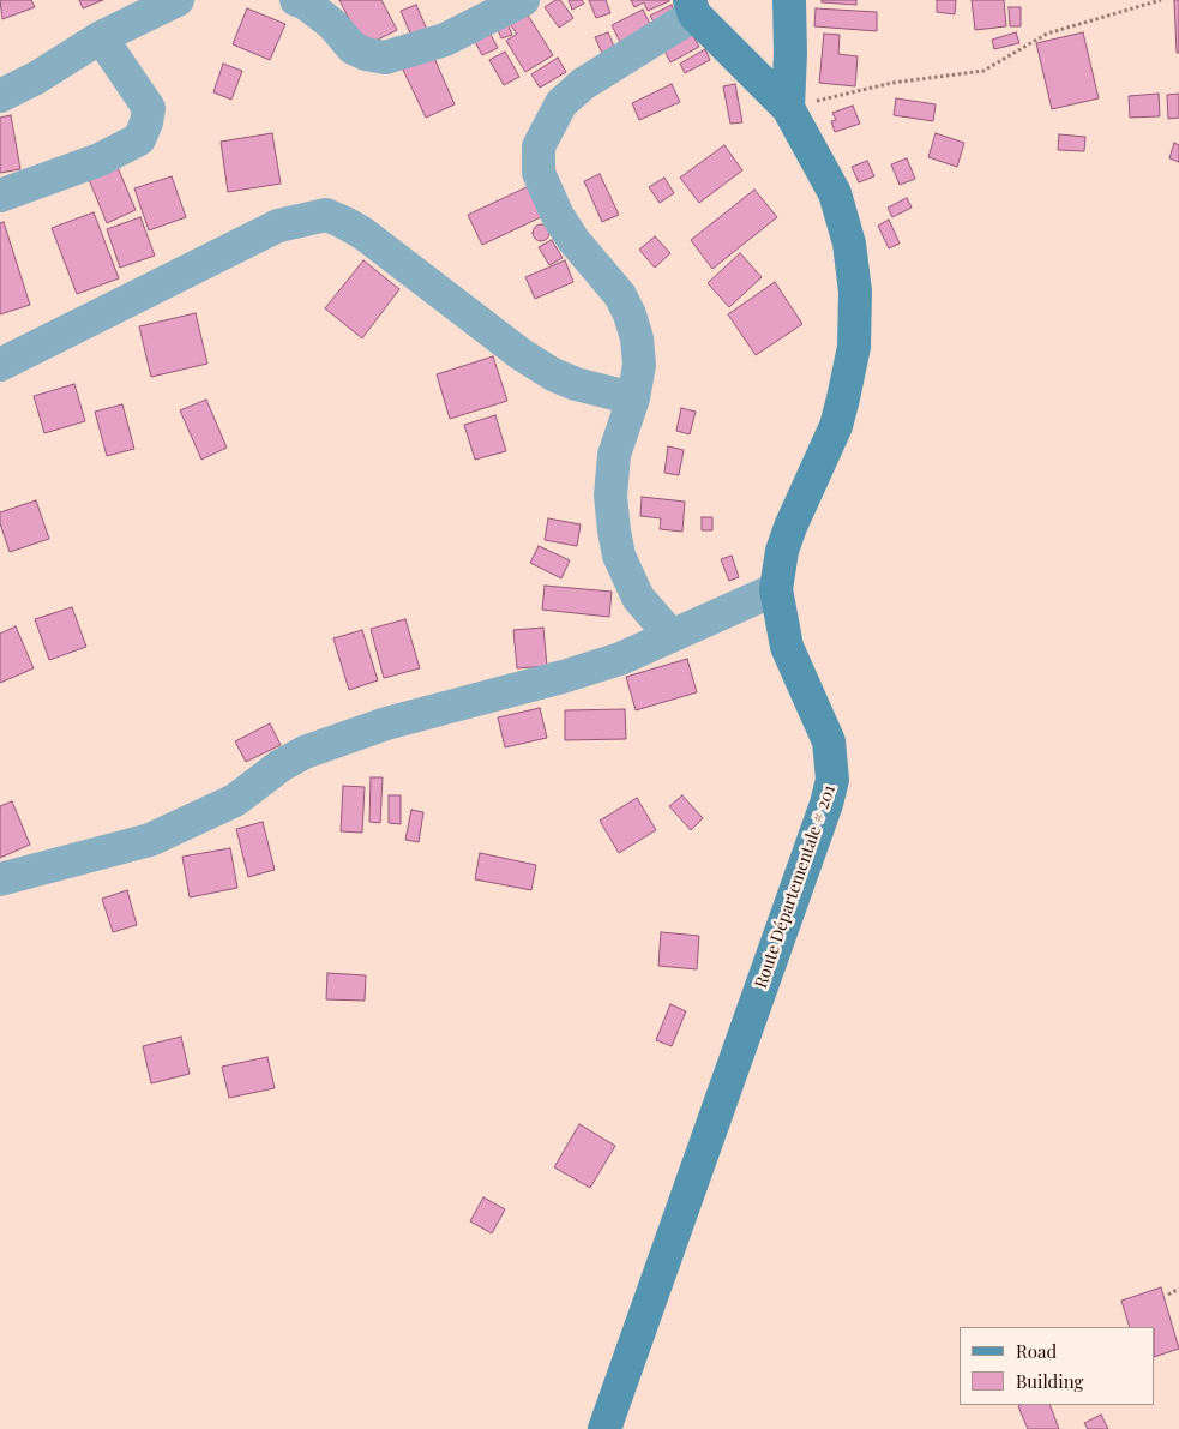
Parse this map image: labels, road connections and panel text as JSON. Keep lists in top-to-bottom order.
{
  "streets": {
    "main road": ["Route Départementale # 201"]
  },
  "legend": ["Road", "Building"]
}
